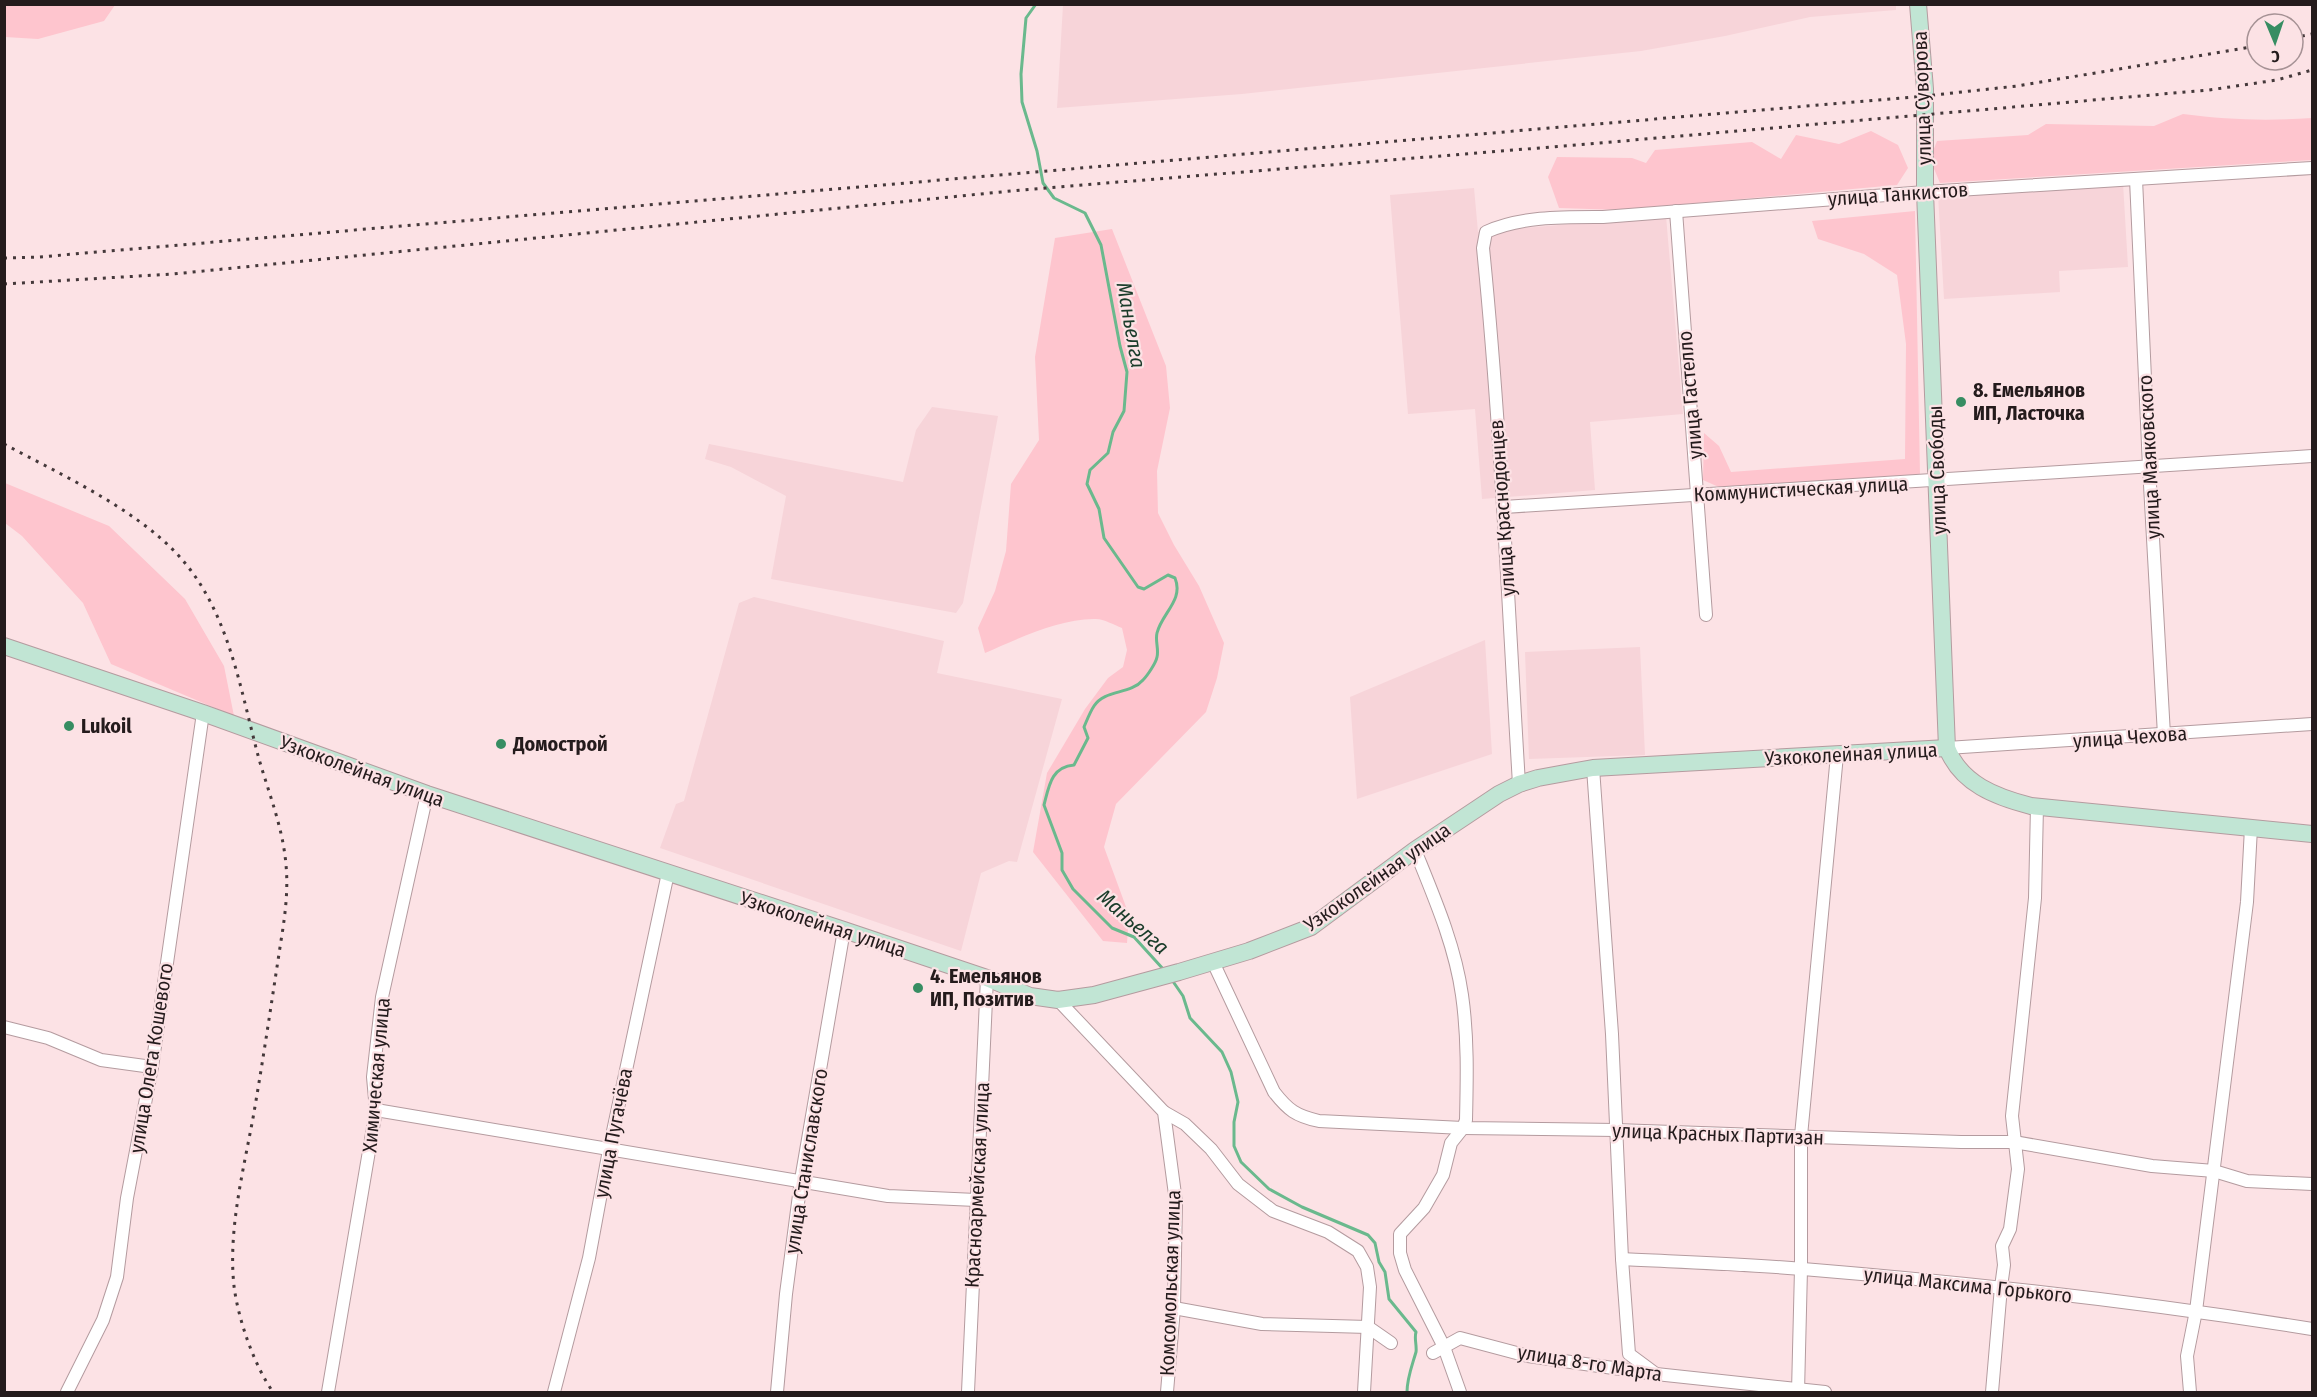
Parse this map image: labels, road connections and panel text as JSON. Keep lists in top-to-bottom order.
{
  "streets": {
    "street": [
      "улица Суворова",
      "улица Танкистов",
      "улица Гастелло",
      "улица Маяковского",
      "улица Свободы",
      "Коммунистическая улица",
      "улица Краснодонцев",
      "улица Чехова",
      "Узкоколейная улица",
      "улица Олега Кошевого",
      "Химическая улица",
      "улица Пугачёва",
      "улица Красных Партизан",
      "улица Станиславского",
      "Красноармейская улица",
      "Комсомольская улица",
      "улица Максима Горького",
      "улица 8-го Марта"
    ]
  },
  "crossings": [
    ["улица Суворова", "улица Танкистов"],
    ["улица Суворова", "улица Свободы"],
    ["улица Танкистов", "улица Гастелло"],
    ["улица Танкистов", "улица Маяковского"],
    ["улица Танкистов", "улица Свободы"],
    ["улица Танкистов", "улица Краснодонцев"],
    ["улица Гастелло", "Коммунистическая улица"],
    ["улица Маяковского", "Коммунистическая улица"],
    ["улица Маяковского", "улица Чехова"],
    ["улица Свободы", "Коммунистическая улица"],
    ["улица Свободы", "улица Чехова"],
    ["улица Свободы", "Узкоколейная улица"],
    ["Коммунистическая улица", "улица Краснодонцев"],
    ["улица Краснодонцев", "Узкоколейная улица"],
    ["улица Чехова", "Узкоколейная улица"],
    ["Узкоколейная улица", "улица Олега Кошевого"],
    ["Узкоколейная улица", "Химическая улица"],
    ["Узкоколейная улица", "улица Пугачёва"],
    ["Узкоколейная улица", "улица Красных Партизан"],
    ["Узкоколейная улица", "улица Станиславского"],
    ["Узкоколейная улица", "Красноармейская улица"]
  ],
  "water": ["Маньелга"],
  "places": [
    "8. Емельянов ИП, Ласточка",
    "Lukoil",
    "Домострой",
    "4. Емельянов ИП, Позитив"
  ],
  "north": "bottom"
}
